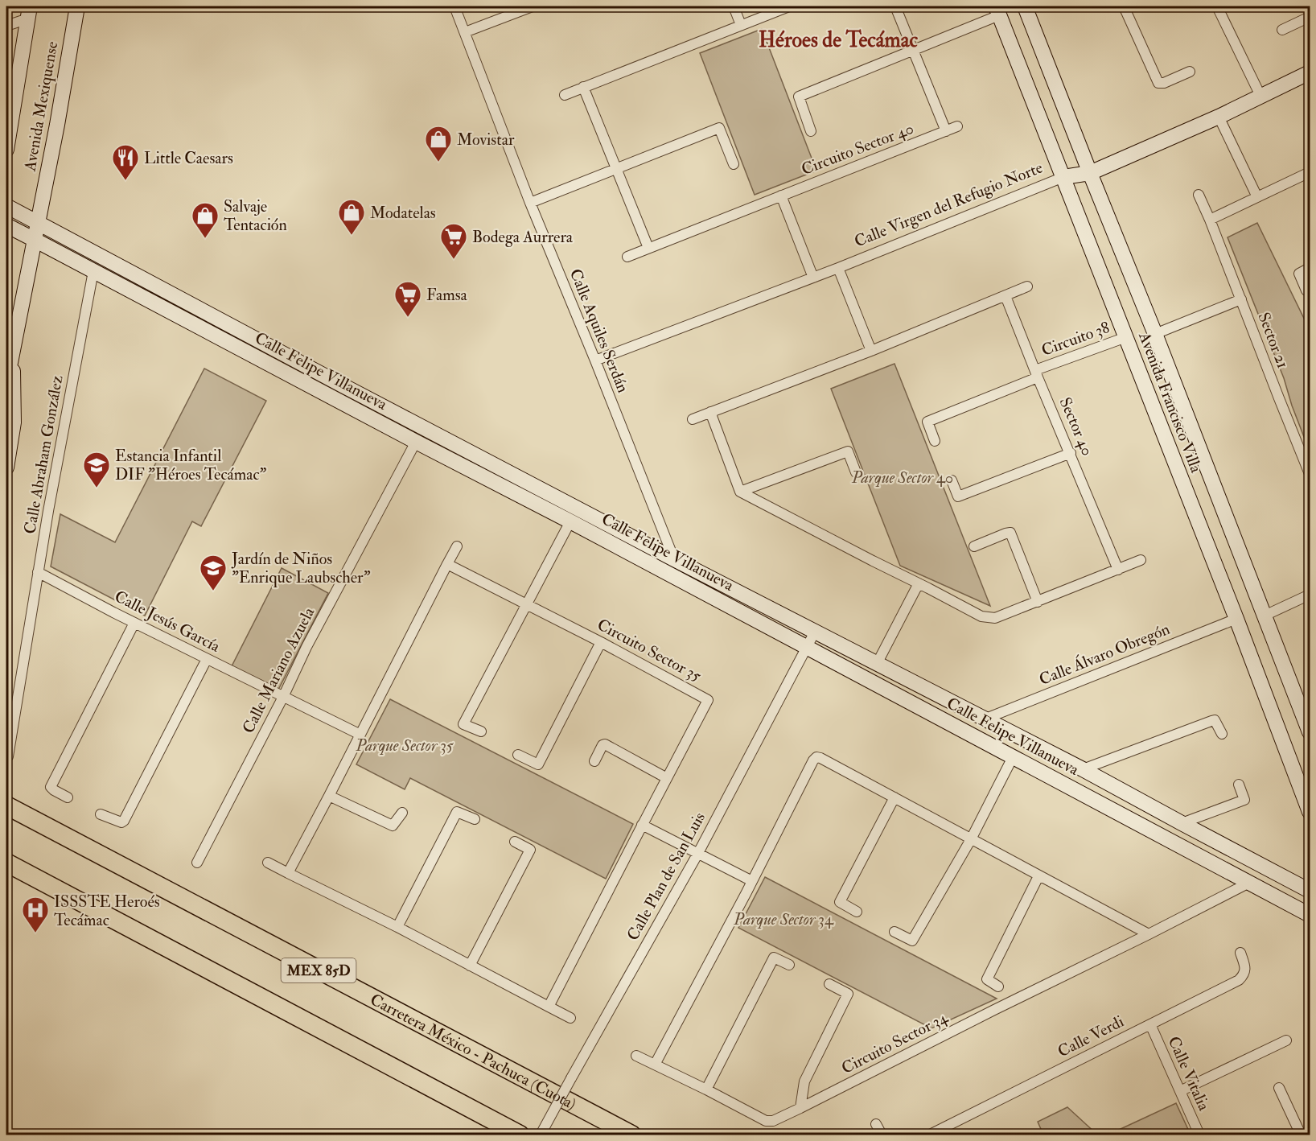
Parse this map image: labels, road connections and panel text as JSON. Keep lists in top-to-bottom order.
{
  "streets": {
    "highway": ["MEX 85D", "Carretera México - Pachuca (Cuota)"],
    "main road": [
      "Avenida Mexiquense",
      "Calle Virgen del Refugio Norte",
      "Calle Felipe Villanueva",
      "Avenida Francisco Villa"
    ],
    "street": [
      "Circuito Sector 40",
      "Calle Aquiles Serdán",
      "Circuito 38",
      "Sector 21",
      "Sector 40",
      "Calle Abraham González",
      "Calle Jesús García",
      "Circuito Sector 35",
      "Calle Álvaro Obregón",
      "Calle Mariano Azuela",
      "Calle Plan de San Luis",
      "Calle Verdi",
      "Circuito Sector 34",
      "Calle Vitalia"
    ]
  },
  "crossings": [
    ["Avenida Mexiquense", "Calle Felipe Villanueva"],
    ["Calle Virgen del Refugio Norte", "Calle Aquiles Serdán"],
    ["Calle Virgen del Refugio Norte", "Avenida Francisco Villa"],
    ["Calle Aquiles Serdán", "Calle Felipe Villanueva"],
    ["Circuito 38", "Avenida Francisco Villa"],
    ["Circuito 38", "Sector 40"],
    ["Sector 21", "Avenida Francisco Villa"],
    ["Calle Felipe Villanueva", "Calle Abraham González"],
    ["Calle Felipe Villanueva", "Calle Álvaro Obregón"],
    ["Calle Felipe Villanueva", "Calle Mariano Azuela"],
    ["Calle Felipe Villanueva", "Calle Plan de San Luis"],
    ["Calle Felipe Villanueva", "Circuito Sector 34"],
    ["Avenida Francisco Villa", "Calle Álvaro Obregón"],
    ["Calle Abraham González", "Calle Jesús García"],
    ["Calle Jesús García", "Calle Mariano Azuela"],
    ["Calle Verdi", "Calle Vitalia"]
  ],
  "districts": ["Héroes de Tecámac"],
  "parks": ["Parque Sector 40", "Parque Sector 35", "Parque Sector 34"],
  "places": {
    "shop": ["Movistar", "Modatelas", "Salvaje Tentación"],
    "restaurant": ["Little Caesars"],
    "supermarket": ["Bodega Aurrera", "Famsa"],
    "school or university": ["Estancia Infantil DIF \"Héroes Tecámac\"", "Jardín de Niños \"Enrique Laubscher\""],
    "hospital": ["ISSSTE Heroés Tecámac"]
  }
}
